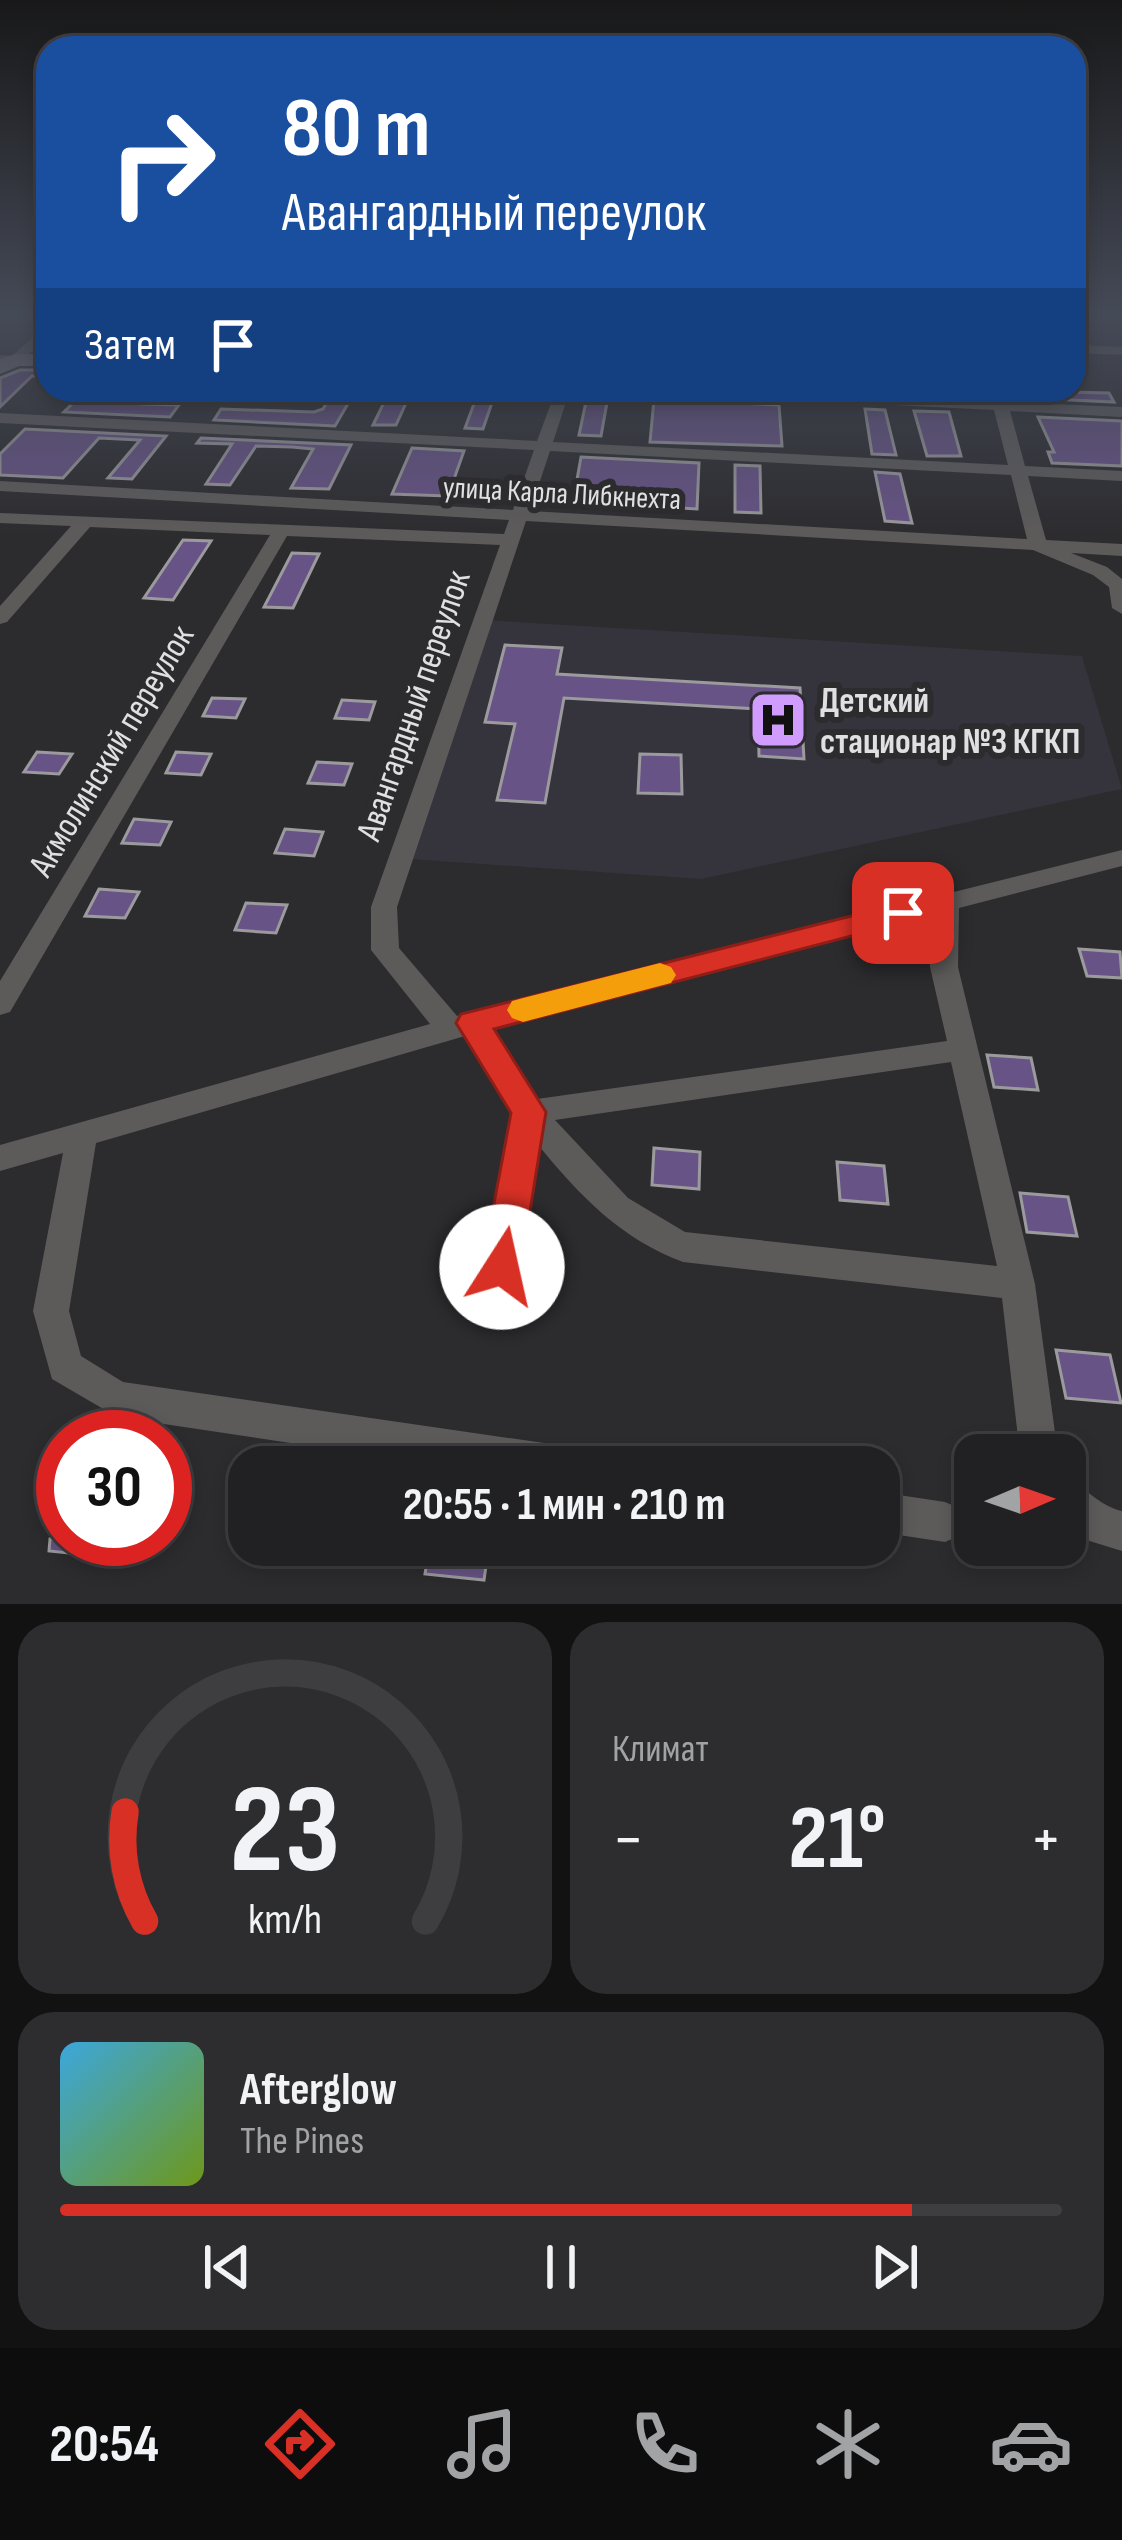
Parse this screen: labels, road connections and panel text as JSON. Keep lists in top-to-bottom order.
{
  "streets": {
    "street": ["улица Карла Либкнехта", "Авангардный переулок", "Акмолинский переулок"]
  },
  "crossings": [
    ["улица Карла Либкнехта", "Авангардный переулок"]
  ],
  "places": {
    "hospital": ["Детский стационар №3 КГКП"]
  },
  "north": "right",
  "page": {
    "turn": ["80 m", "Авангардный переулок"],
    "then": "Затем",
    "limit": "30",
    "trip": "20:55 · 1 мин · 210 m",
    "tile": "Климат",
    "heat": ["−", "21°", "+"],
    "song": ["Afterglow", "The Pines"],
    "tabs": "20:54",
    "gauge": ["23", "km/h"]
  }
}
